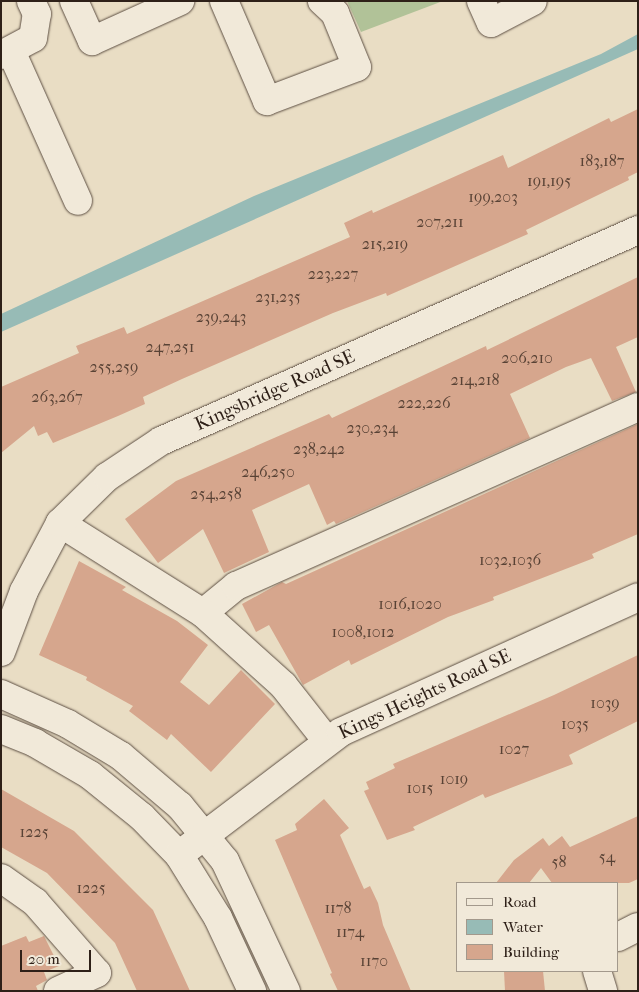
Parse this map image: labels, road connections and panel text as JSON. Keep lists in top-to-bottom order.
{
  "streets": {
    "street": ["Kingsbridge Road SE", "Kings Heights Road SE"]
  },
  "house_numbers": [
    "183,187",
    "191,195",
    "199,203",
    "207,211",
    "215,219",
    "223,227",
    "231,235",
    "239,243",
    "247,251",
    "206,210",
    "255,259",
    "214,218",
    "263,267",
    "222,226",
    "230,234",
    "238,242",
    "246,250",
    "254,258",
    "1032,1036",
    "1016,1020",
    "1008,1012",
    "1039",
    "1035",
    "1027",
    "1019",
    "1015",
    "1225",
    "54",
    "58",
    "1225",
    "1178",
    "1174",
    "1170"
  ],
  "legend": ["Road", "Water", "Building"],
  "scale_bar": "20 m"
}
